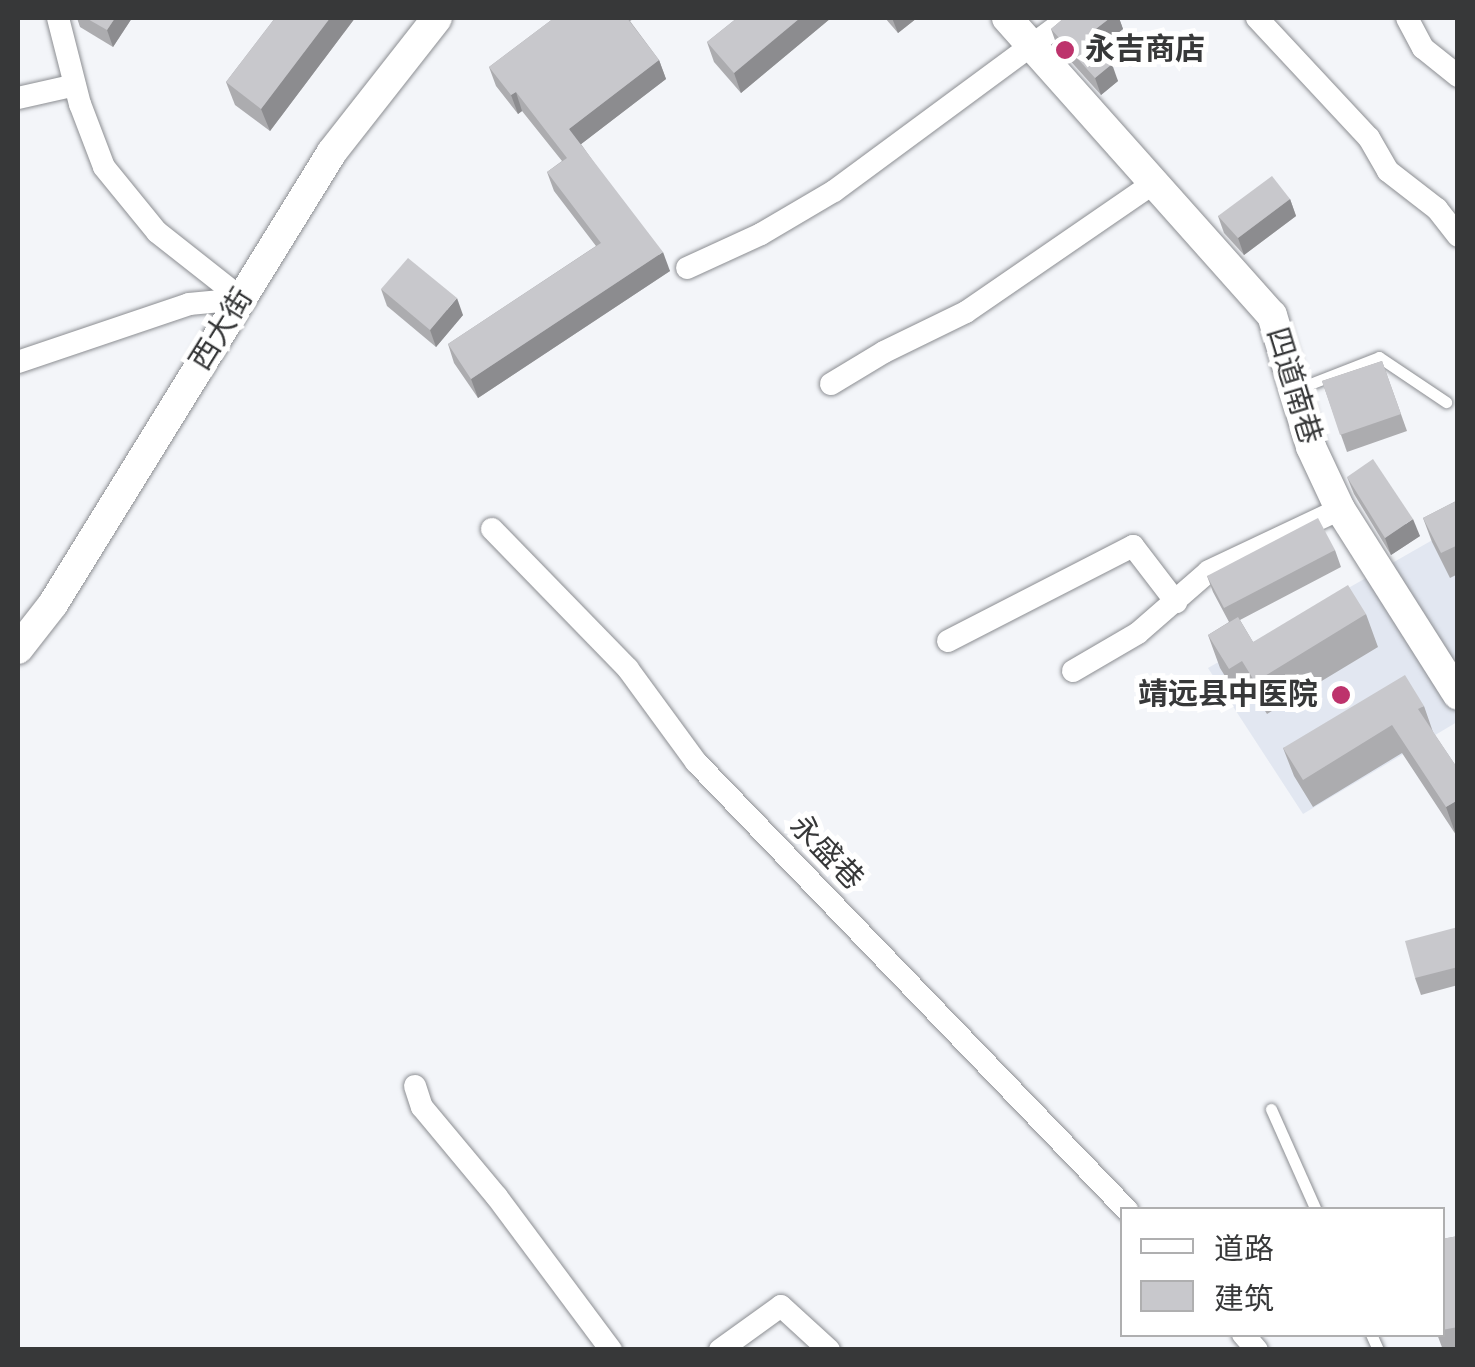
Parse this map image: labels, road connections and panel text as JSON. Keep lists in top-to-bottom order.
{
  "streets": {
    "street": ["西大街", "四道南巷", "永盛巷"]
  },
  "places": ["永吉商店", "靖远县中医院"],
  "legend": ["道路", "建筑"]
}
